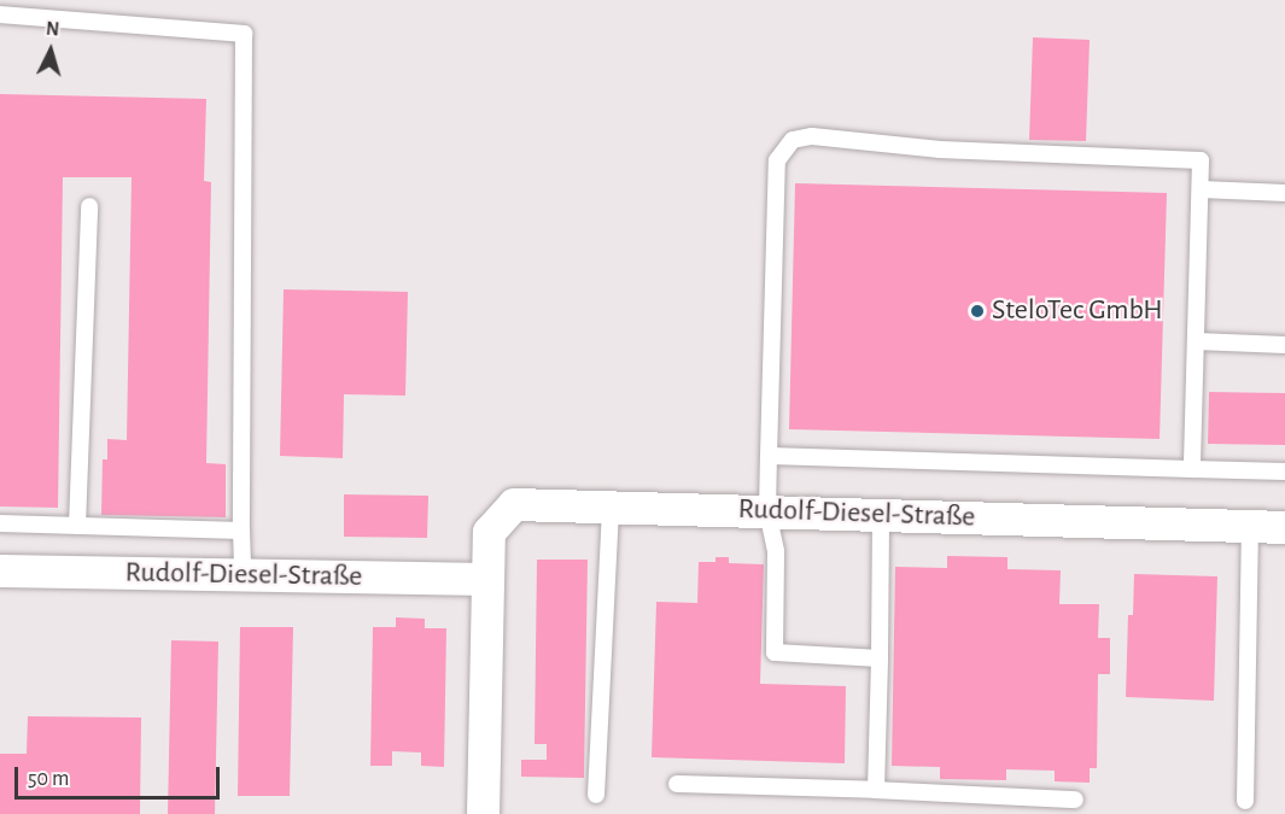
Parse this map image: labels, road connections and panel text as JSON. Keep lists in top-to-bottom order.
{
  "streets": {
    "street": ["Rudolf-Diesel-Straße"]
  },
  "places": ["SteloTec GmbH"],
  "scale_bar": "50 m",
  "north": "top"
}
